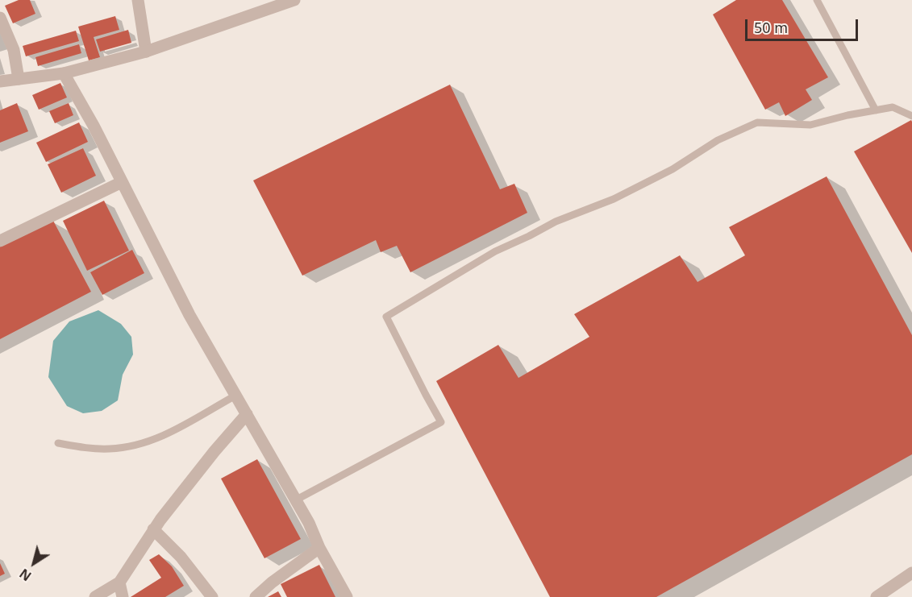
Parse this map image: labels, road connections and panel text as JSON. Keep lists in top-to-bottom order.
{
  "scale_bar": "50 m",
  "north": "bottom left"
}
